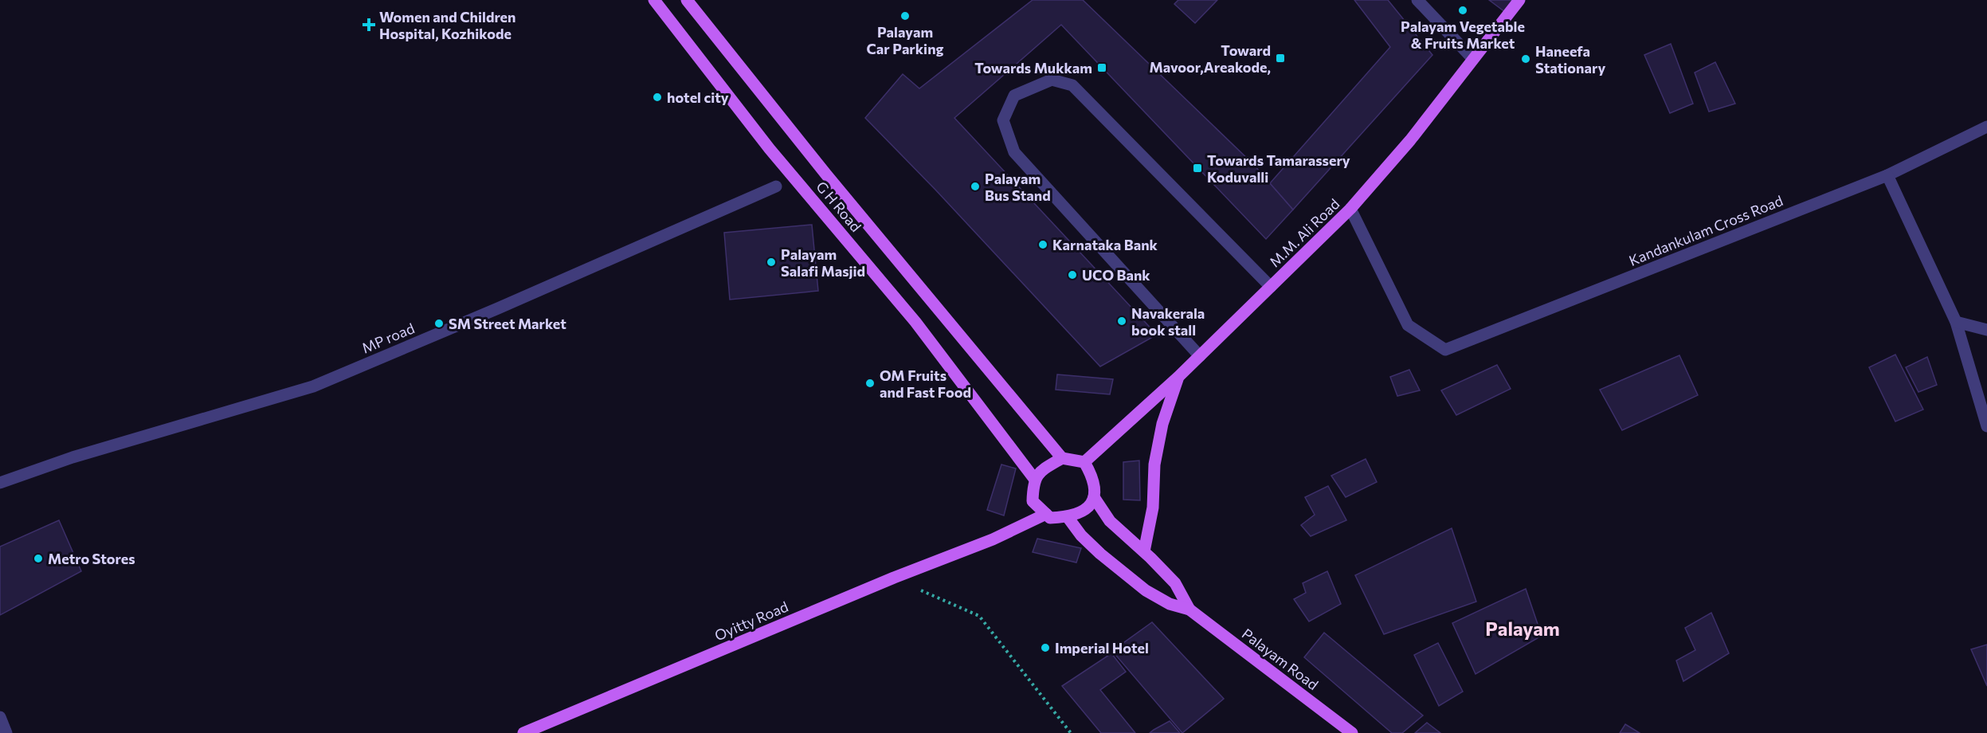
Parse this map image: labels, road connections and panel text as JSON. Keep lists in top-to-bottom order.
{
  "streets": {
    "main road": [
      "G H Road",
      "M.M. Ali Road",
      "Oyitty Road",
      "Palayam Road"
    ],
    "street": ["Kandankulam Cross Road", "MP road"]
  },
  "crossings": [
    ["G H Road", "M.M. Ali Road"],
    ["G H Road", "Oyitty Road"],
    ["Kandankulam Cross Road", "M.M. Ali Road"],
    ["M.M. Ali Road", "Oyitty Road"]
  ],
  "districts": ["Palayam"],
  "places": {
    "other": [
      "Palayam Vegetable & Fruits Market",
      "Palayam Car Parking",
      "Haneefa Stationary",
      "hotel city",
      "Palayam Bus Stand",
      "Karnataka Bank",
      "Palayam Salafi Masjid",
      "UCO Bank",
      "Navakerala book stall",
      "SM Street Market",
      "OM Fruits and Fast Food",
      "Metro Stores",
      "Imperial Hotel"
    ],
    "health": ["Women and Children Hospital, Kozhikode"],
    "transit": ["Toward Mavoor,Areakode,", "Towards Mukkam", "Towards Tamarassery Koduvalli"]
  }
}
